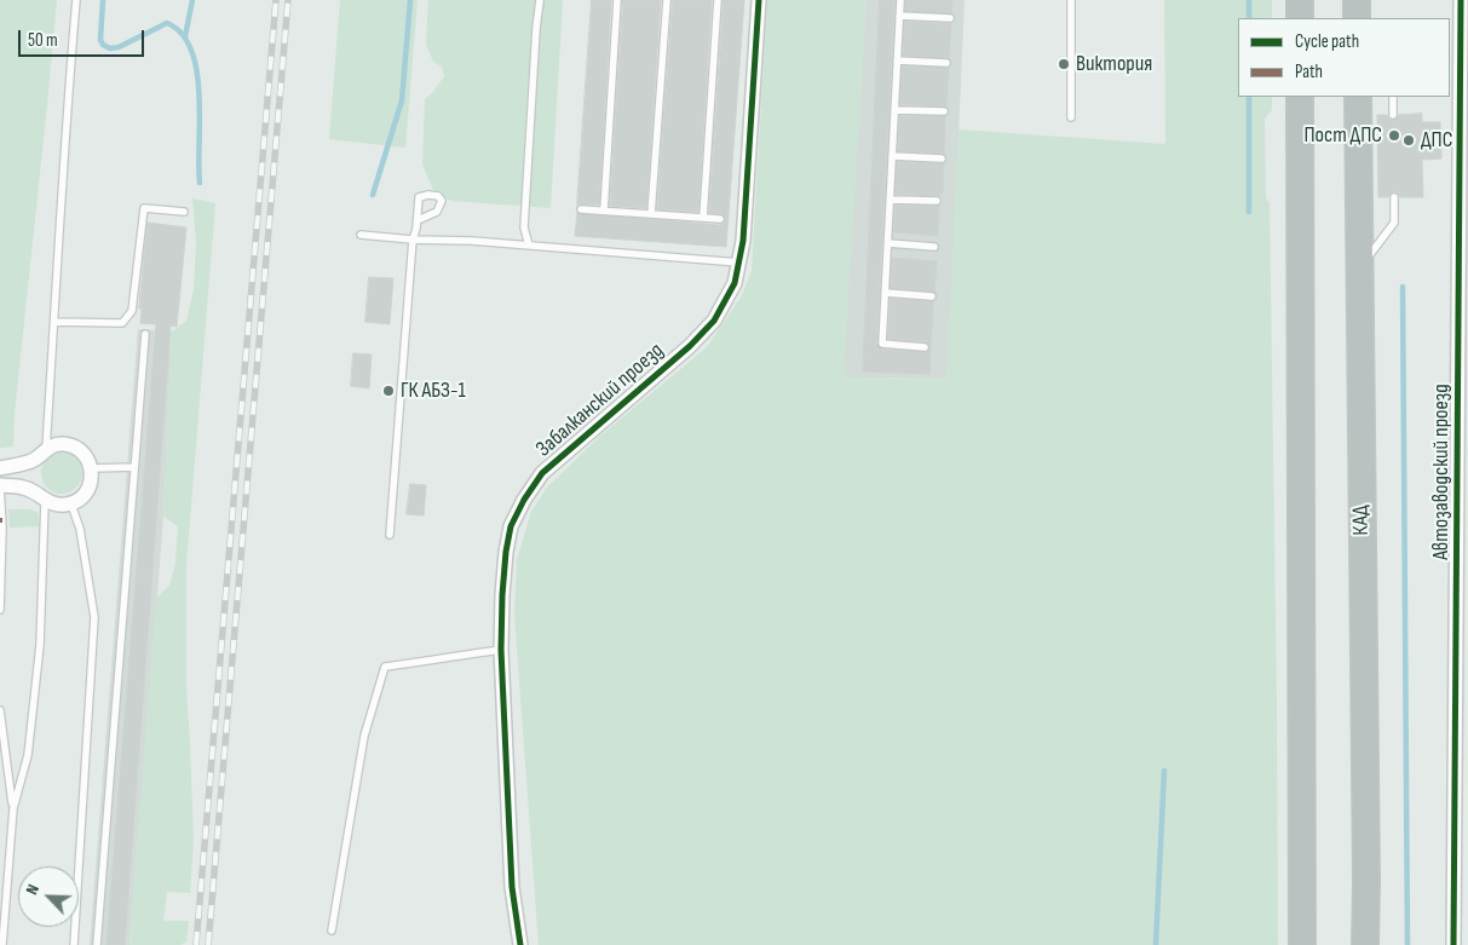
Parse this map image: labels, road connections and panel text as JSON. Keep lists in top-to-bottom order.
{
  "streets": {
    "highway": ["КАД"],
    "street": ["Забалканский проезд", "Автозаводский проезд"]
  },
  "places": [
    "Виктория",
    "Пост ДПС",
    "ДПС",
    "ГК АБЗ-1"
  ],
  "legend": ["Cycle path", "Path"],
  "scale_bar": "50 m",
  "north": "top left"
}
